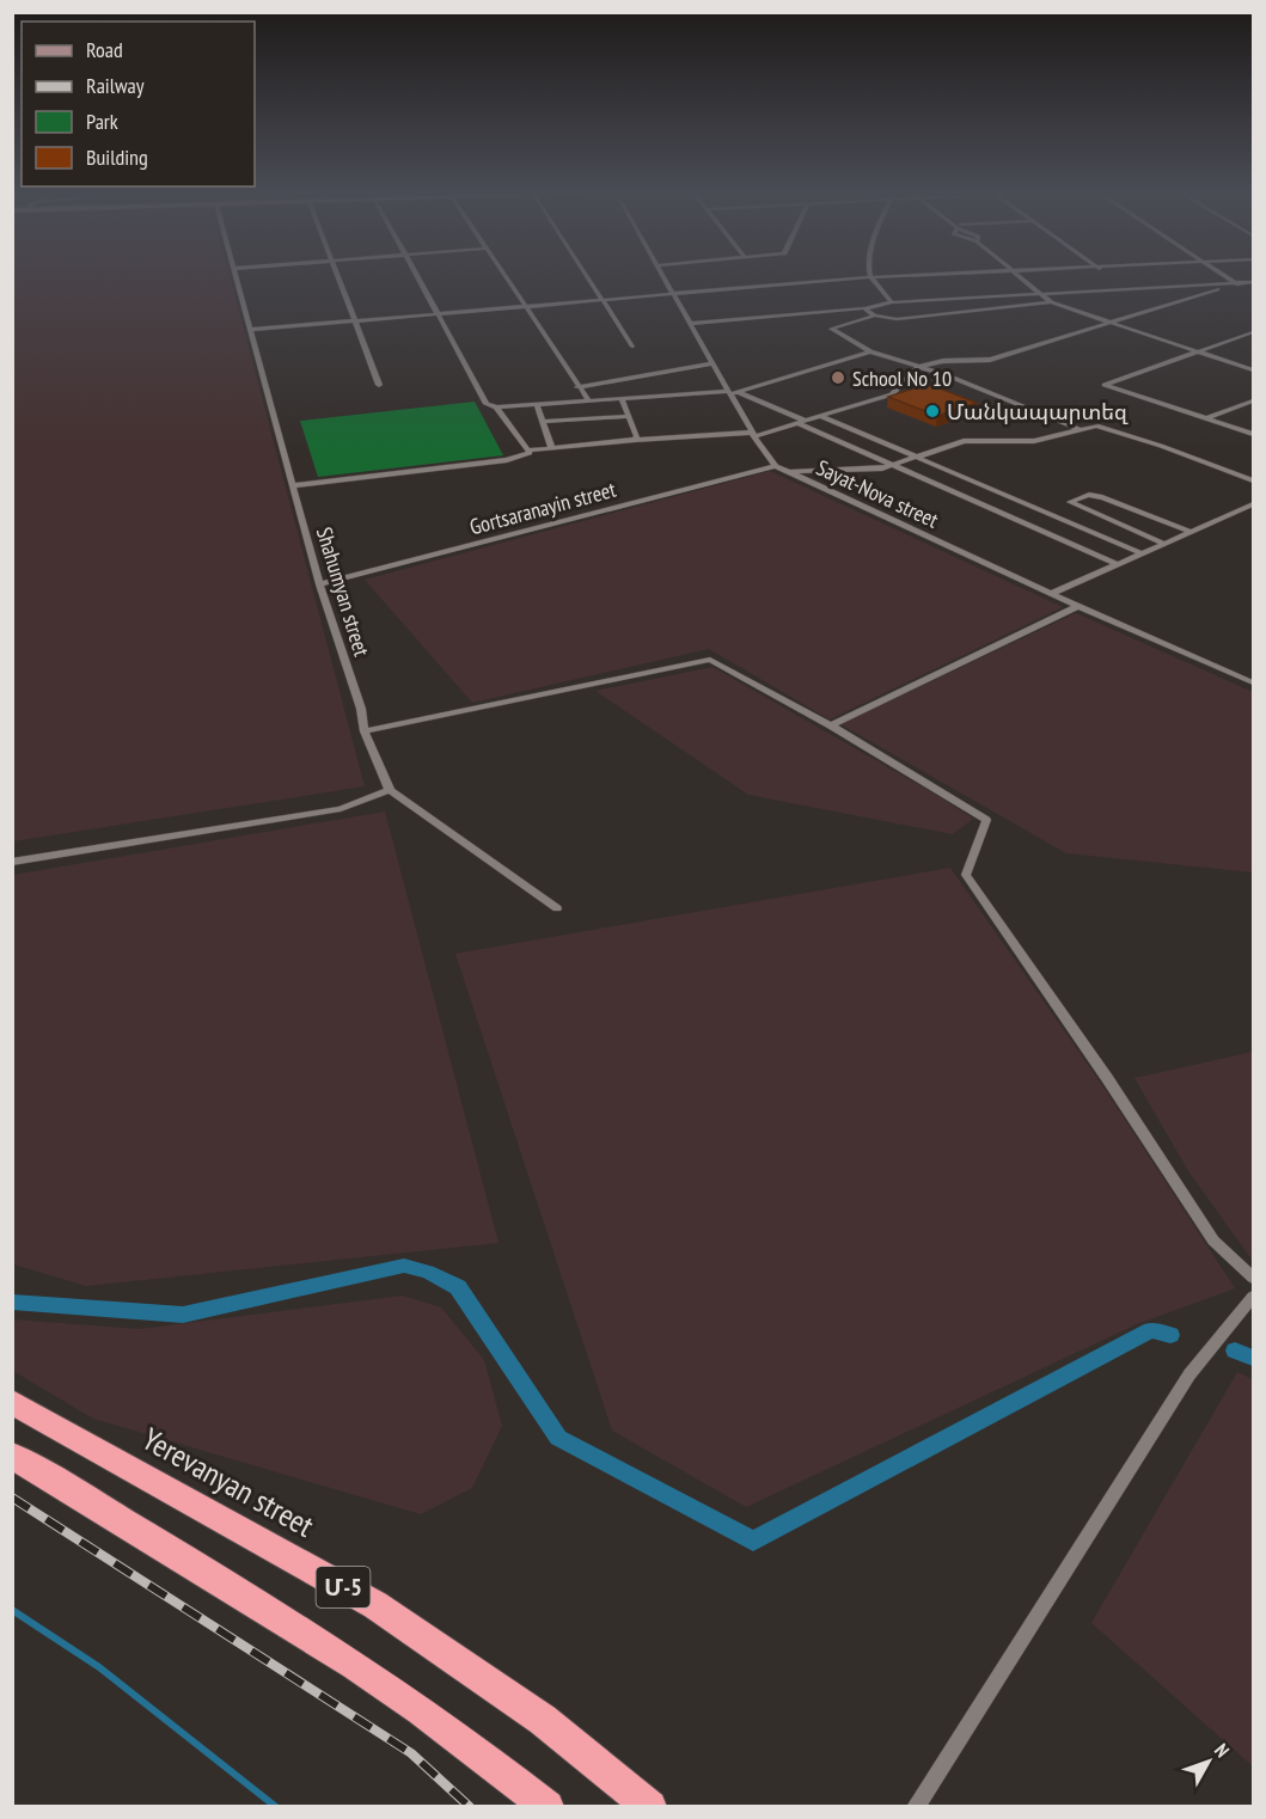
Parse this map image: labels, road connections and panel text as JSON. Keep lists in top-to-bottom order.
{
  "streets": {
    "highway": ["Yerevanyan street", "Մ-5"],
    "street": ["Sayat-Nova street", "Gortsaranayin street", "Shahumyan street"]
  },
  "crossings": [
    ["Sayat-Nova street", "Gortsaranayin street"],
    ["Gortsaranayin street", "Shahumyan street"]
  ],
  "places": ["School No 10", "Մանկապարտեզ"],
  "legend": [
    "Road",
    "Railway",
    "Park",
    "Building"
  ],
  "north": "top right"
}
